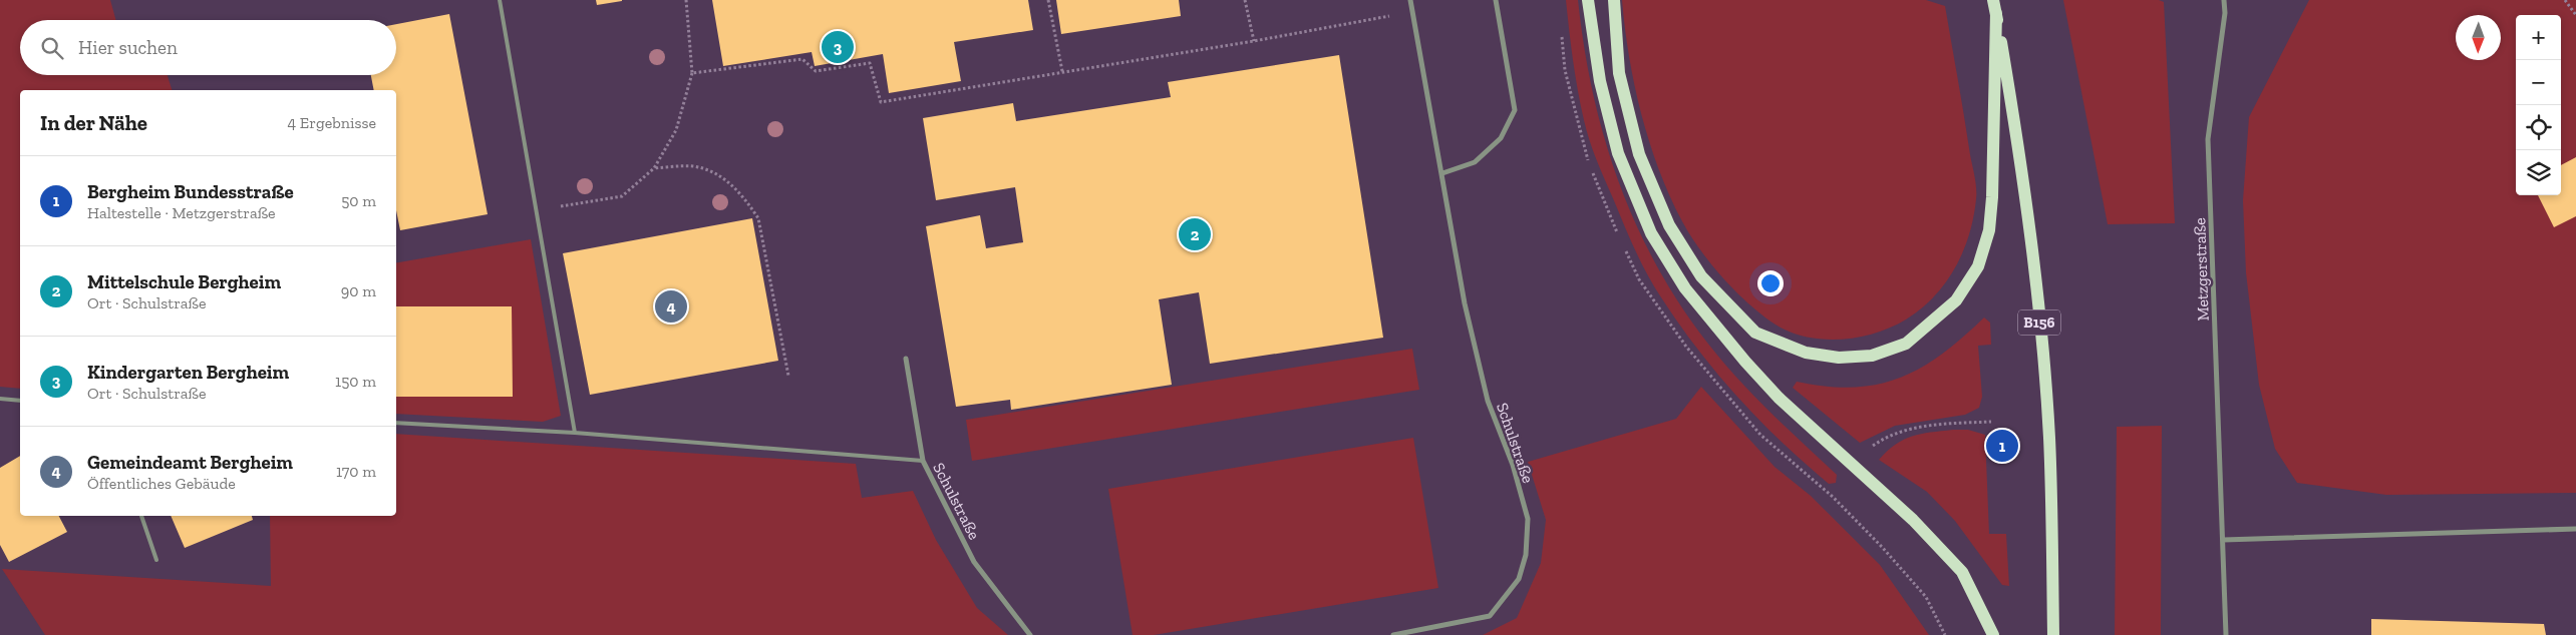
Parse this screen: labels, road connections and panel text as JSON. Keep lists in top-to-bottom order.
{
  "streets": {
    "main road": ["B156"],
    "street": ["Metzgerstraße", "Schulstraße"]
  },
  "north": "bottom",
  "page": {
    "map_buttons": ["+", "−"],
    "search": "Hier suchen",
    "pins": [
      "3",
      "2",
      "4",
      "1"
    ],
    "heading": ["In der Nähe", "4 Ergebnisse"],
    "list": [
      {
        "mark": "1",
        "name": "Bergheim Bundesstraße",
        "note": "Haltestelle · Metzgerstraße",
        "value": "50 m"
      },
      {
        "mark": "2",
        "name": "Mittelschule Bergheim",
        "note": "Ort · Schulstraße",
        "value": "90 m"
      },
      {
        "mark": "3",
        "name": "Kindergarten Bergheim",
        "note": "Ort · Schulstraße",
        "value": "150 m"
      },
      {
        "mark": "4",
        "name": "Gemeindeamt Bergheim",
        "note": "Öffentliches Gebäude",
        "value": "170 m"
      }
    ]
  }
}
